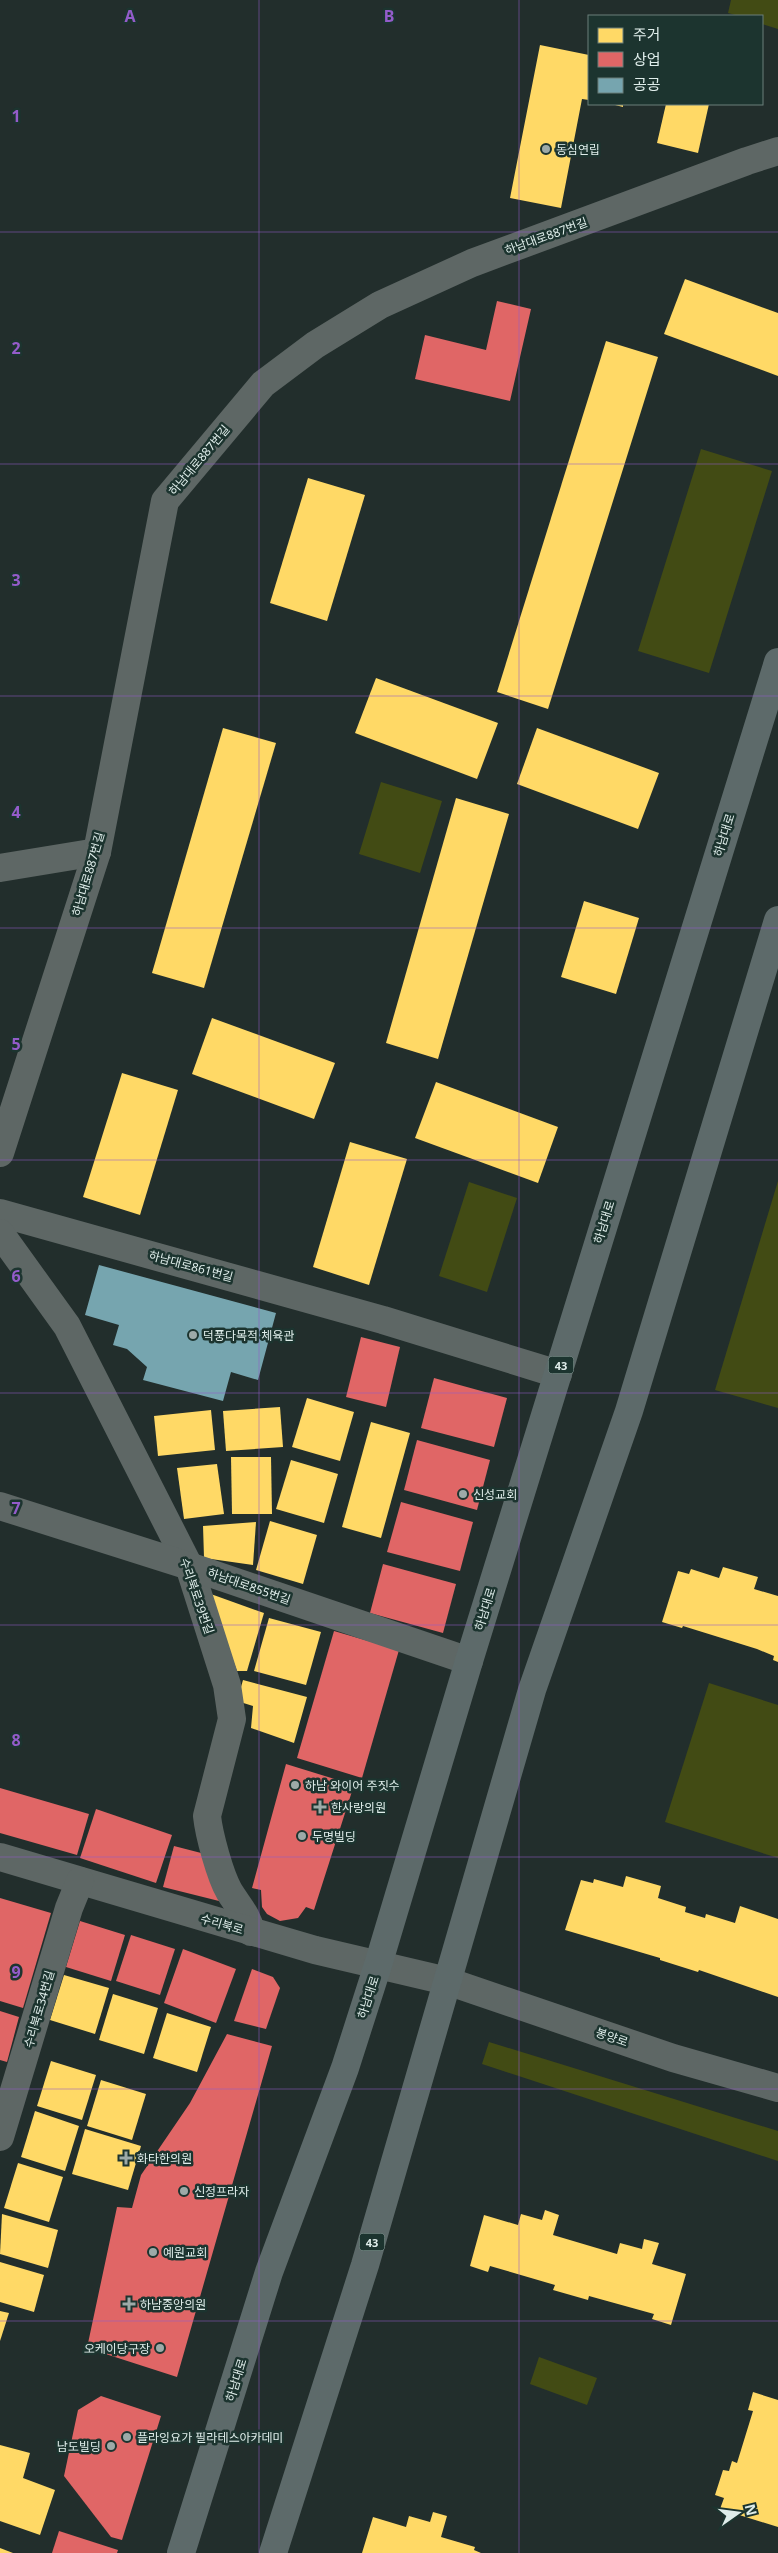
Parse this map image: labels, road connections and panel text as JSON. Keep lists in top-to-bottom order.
{
  "streets": {
    "main road": ["하남대로", "43"],
    "street": [
      "하남대로887번길",
      "하남대로861번길",
      "하남대로855번길",
      "수리북로39번길",
      "수리북로",
      "수리북로34번길",
      "봉양로"
    ]
  },
  "crossings": [
    ["하남대로", "하남대로861번길"],
    ["하남대로", "하남대로855번길"],
    ["하남대로", "수리북로"],
    ["43", "수리북로"],
    ["43", "봉양로"],
    ["하남대로855번길", "수리북로39번길"],
    ["수리북로39번길", "수리북로"],
    ["수리북로", "수리북로34번길"],
    ["수리북로", "봉양로"]
  ],
  "places": {
    "other": [
      "동심연립",
      "덕풍다목적 체육관",
      "신성교회",
      "하남 와이어 주짓수",
      "두명빌딩",
      "신정프라자",
      "예원교회",
      "오케이당구장",
      "플라잉요가 필라테스아카데미",
      "남도빌딩"
    ],
    "health": ["한사랑의원", "화타한의원", "하남중앙의원"]
  },
  "legend": ["주거", "상업", "공공"],
  "north": "right",
  "grid": {
    "columns": ["A", "B"],
    "rows": [
      "1",
      "2",
      "3",
      "4",
      "5",
      "6",
      "7",
      "8",
      "9"
    ]
  }
}
